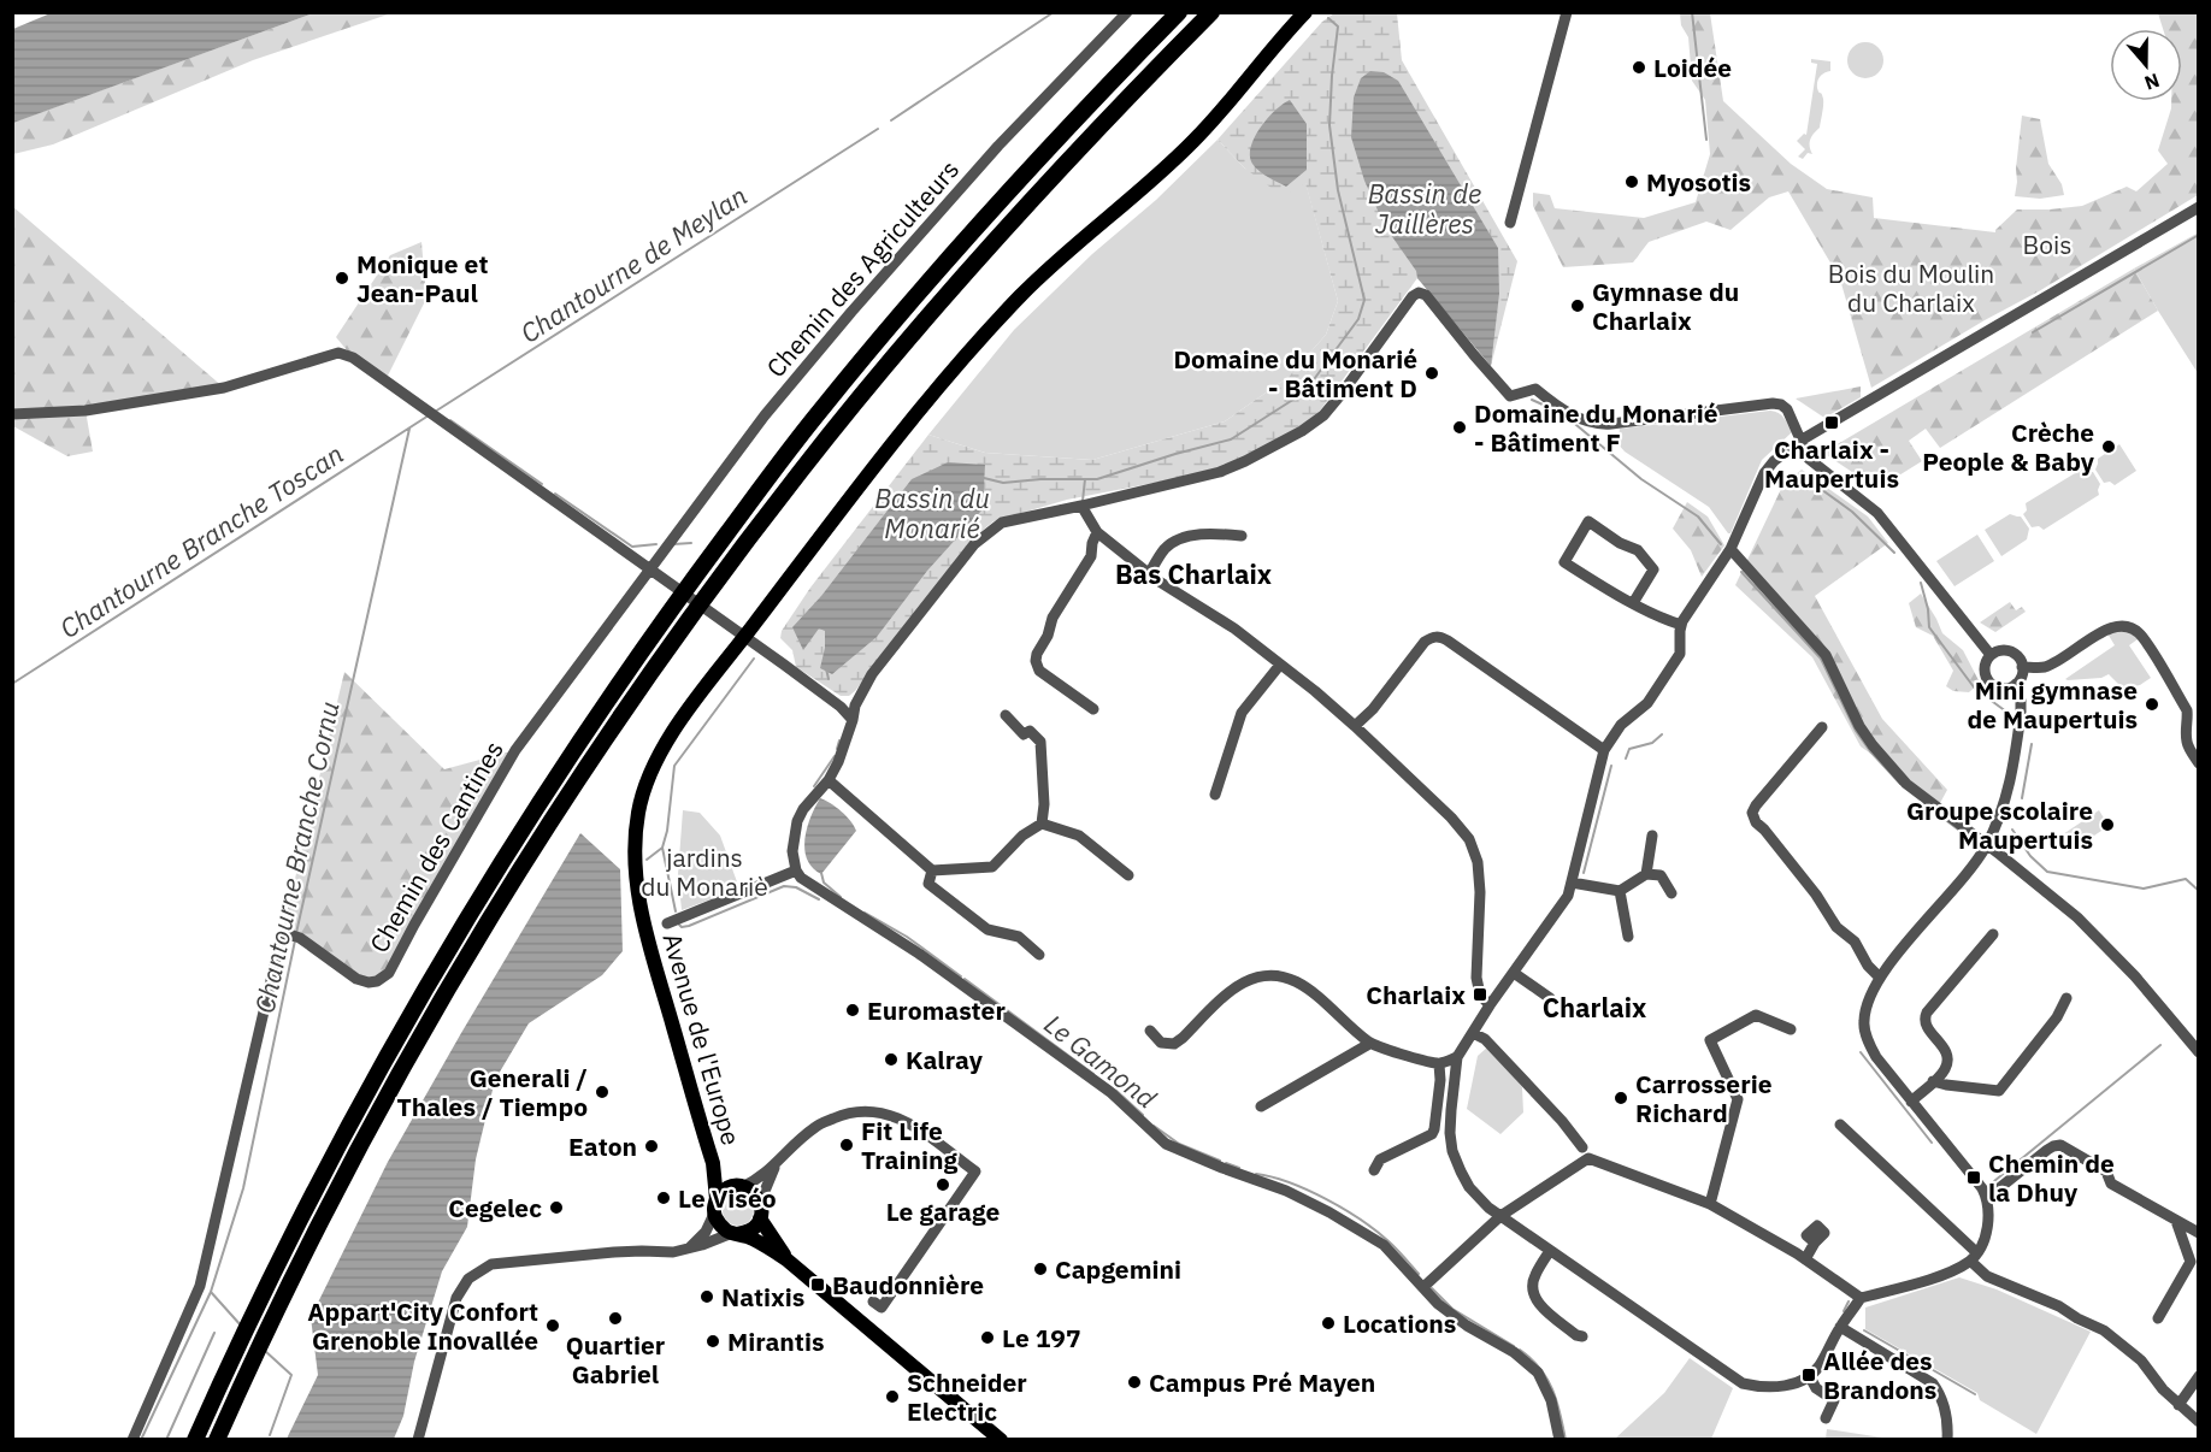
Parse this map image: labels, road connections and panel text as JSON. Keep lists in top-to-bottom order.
{
  "streets": {
    "main road": ["Avenue de l'Europe"],
    "street": ["Chemin des Agriculteurs", "Chemin des Cantines"]
  },
  "crossings": [
    ["Chemin des Agriculteurs", "Chemin des Cantines"]
  ],
  "districts": ["Bas Charlaix", "Charlaix"],
  "water": [
    "Bassin de Jaillères",
    "Chantourne de Meylan",
    "Bassin du Monarié",
    "Chantourne Branche Toscan",
    "Chantourne Branche Cornu",
    "Le Gamond"
  ],
  "parks": ["Bois", "Bois du Moulin du Charlaix", "jardins du Monariè"],
  "places": {
    "other": [
      "Loidée",
      "Myosotis",
      "Monique et Jean-Paul",
      "Gymnase du Charlaix",
      "Domaine du Monarié - Bâtiment D",
      "Domaine du Monarié - Bâtiment F",
      "Crèche People & Baby",
      "Mini gymnase de Maupertuis",
      "Groupe scolaire Maupertuis",
      "Euromaster",
      "Kalray",
      "Generali / Thales / Tiempo",
      "Carrosserie Richard",
      "Fit Life Training",
      "Eaton",
      "Le garage",
      "Le Viséo",
      "Cegelec",
      "Capgemini",
      "Natixis",
      "Quartier Gabriel",
      "Locations",
      "Appart'City Confort Grenoble Inovallée",
      "Le 197",
      "Mirantis",
      "Campus Pré Mayen",
      "Schneider Electric"
    ],
    "transit": [
      "Charlaix - Maupertuis",
      "Charlaix",
      "Chemin de la Dhuy",
      "Baudonnière",
      "Allée des Brandons"
    ]
  },
  "north": "bottom"
}
